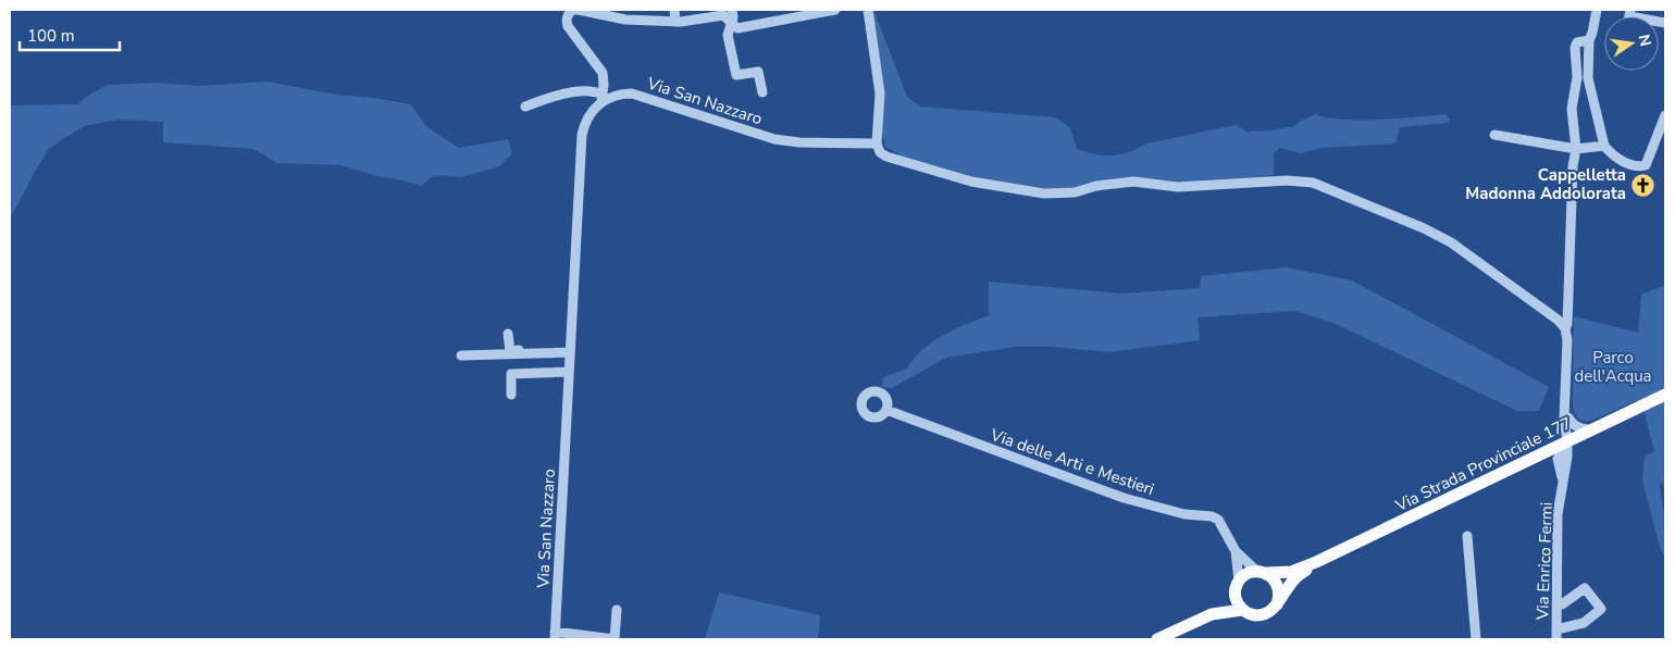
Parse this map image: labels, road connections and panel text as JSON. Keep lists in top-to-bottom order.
{
  "streets": {
    "main road": ["Via Strada Provinciale 177"],
    "street": ["Via San Nazzaro", "Via delle Arti e Mestieri", "Via Enrico Fermi"]
  },
  "crossings": [
    ["Via delle Arti e Mestieri", "Via Strada Provinciale 177"],
    ["Via Strada Provinciale 177", "Via Enrico Fermi"]
  ],
  "parks": ["Parco dell'Acqua"],
  "places": {
    "church": ["Cappelletta Madonna Addolorata"]
  },
  "scale_bar": "100 m",
  "north": "right"
}
